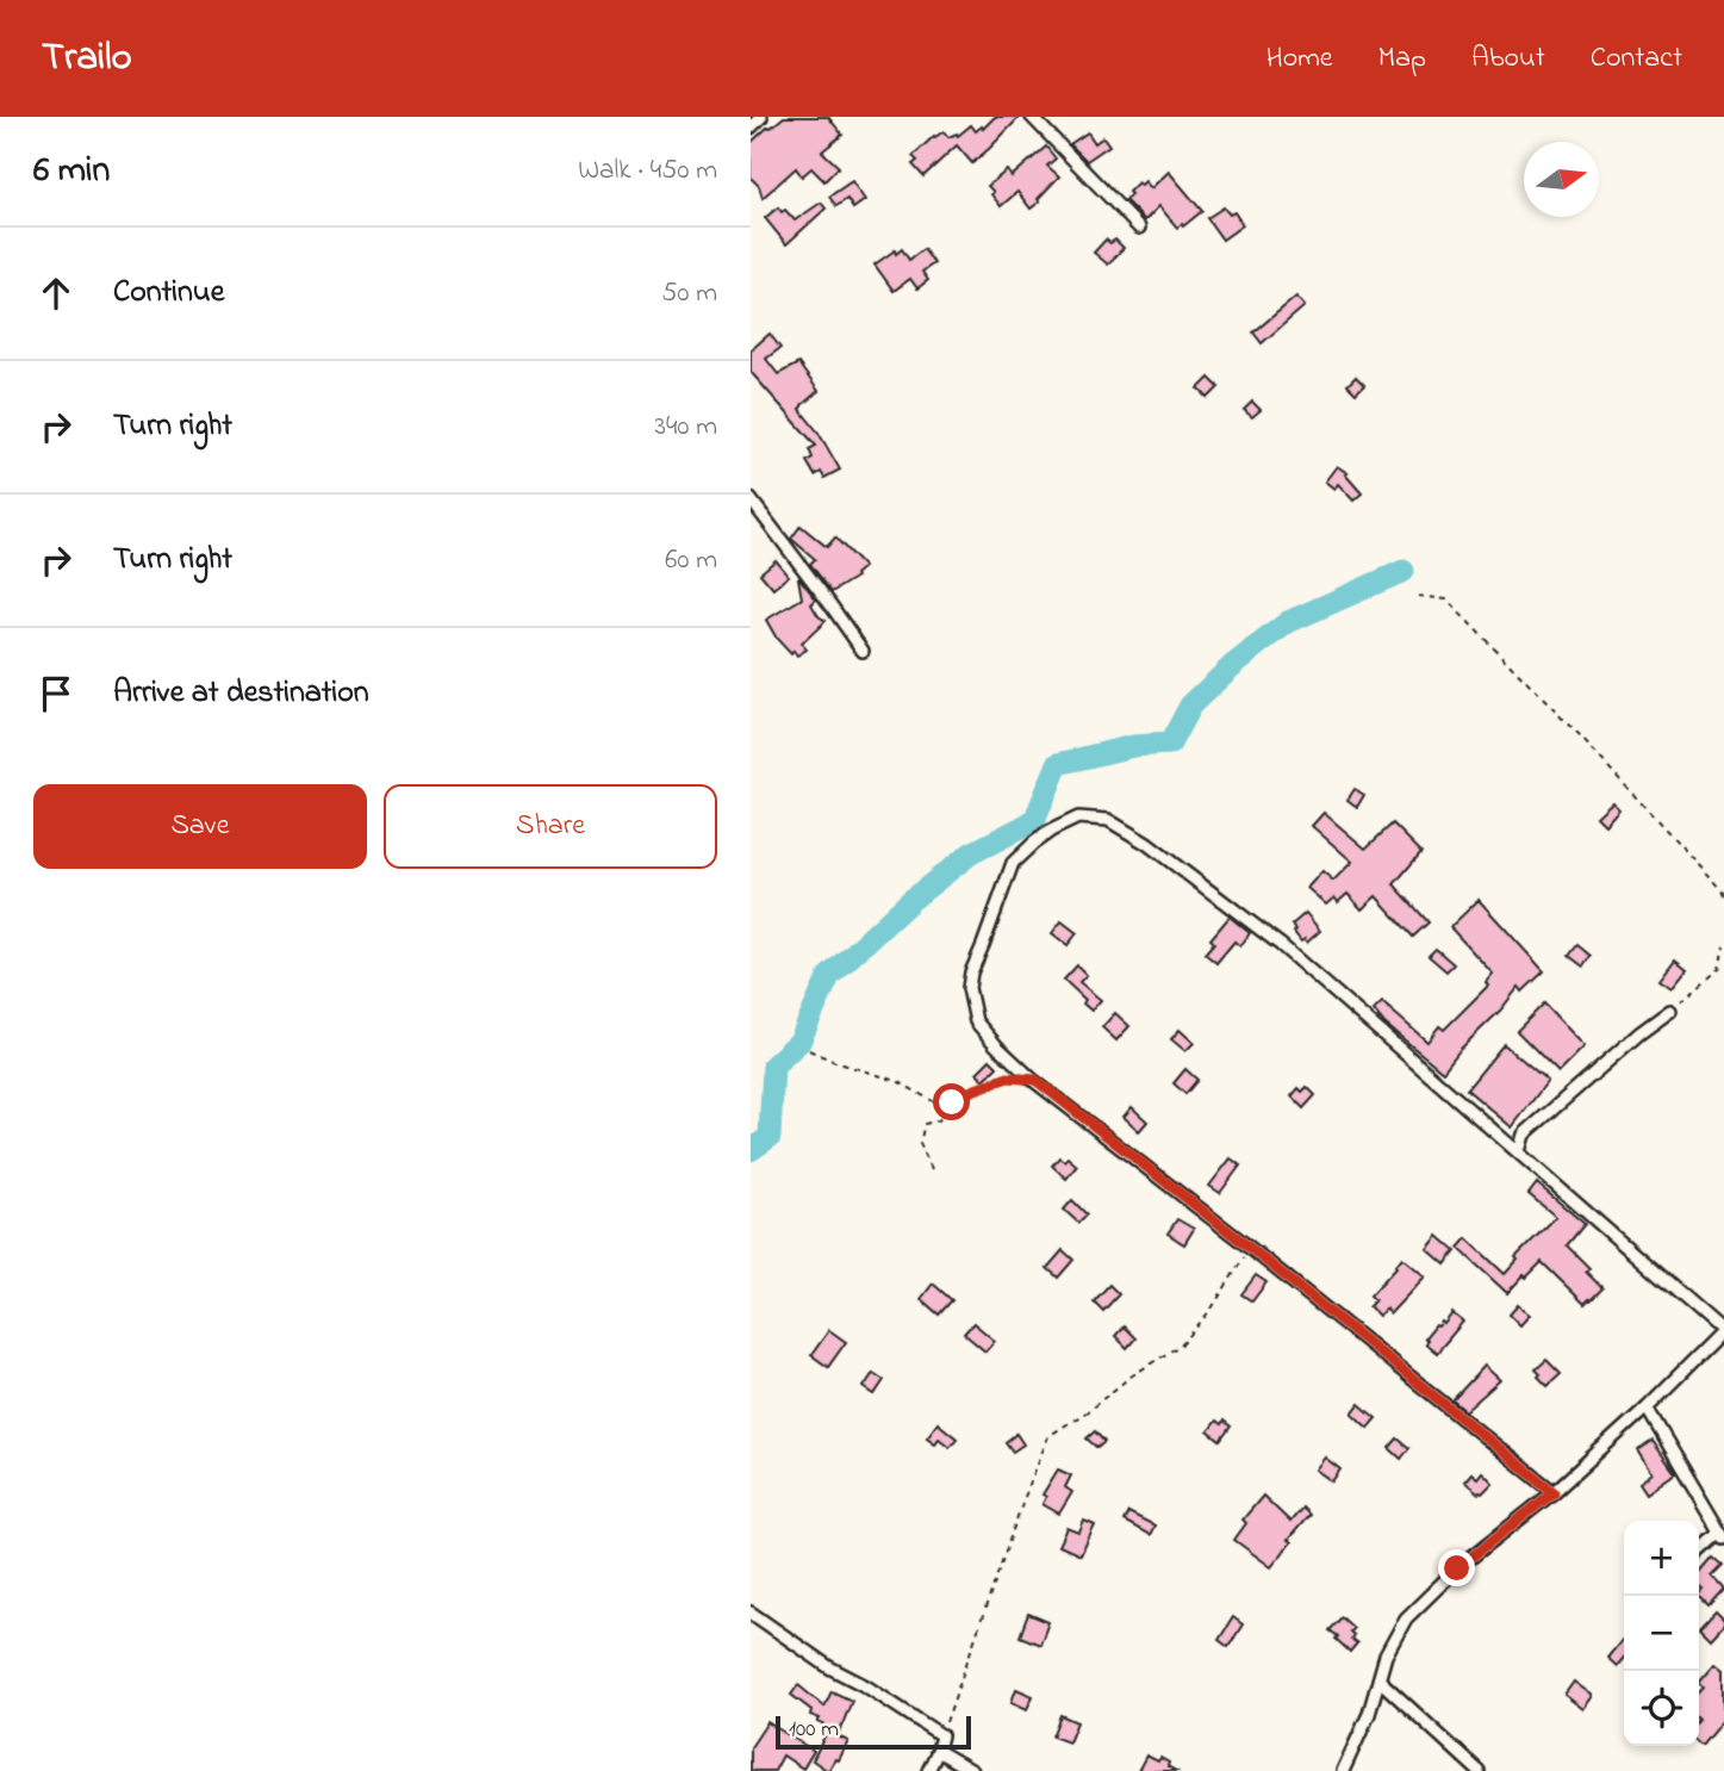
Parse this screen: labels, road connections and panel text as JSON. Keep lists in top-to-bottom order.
{
  "scale_bar": "100 m",
  "north": "right",
  "page": {
    "header": "Trailo",
    "nav": [
      "Home",
      "Map",
      "About",
      "Contact"
    ],
    "heading": ["6 min", "Walk · 450 m"],
    "list": [
      ["Continue", "50 m"],
      ["Turn right", "340 m"],
      ["Turn right", "60 m"],
      "Arrive at destination"
    ],
    "buttons": ["Save", "Share"],
    "map_buttons": ["+", "−"],
    "scale": "100 m"
  }
}
